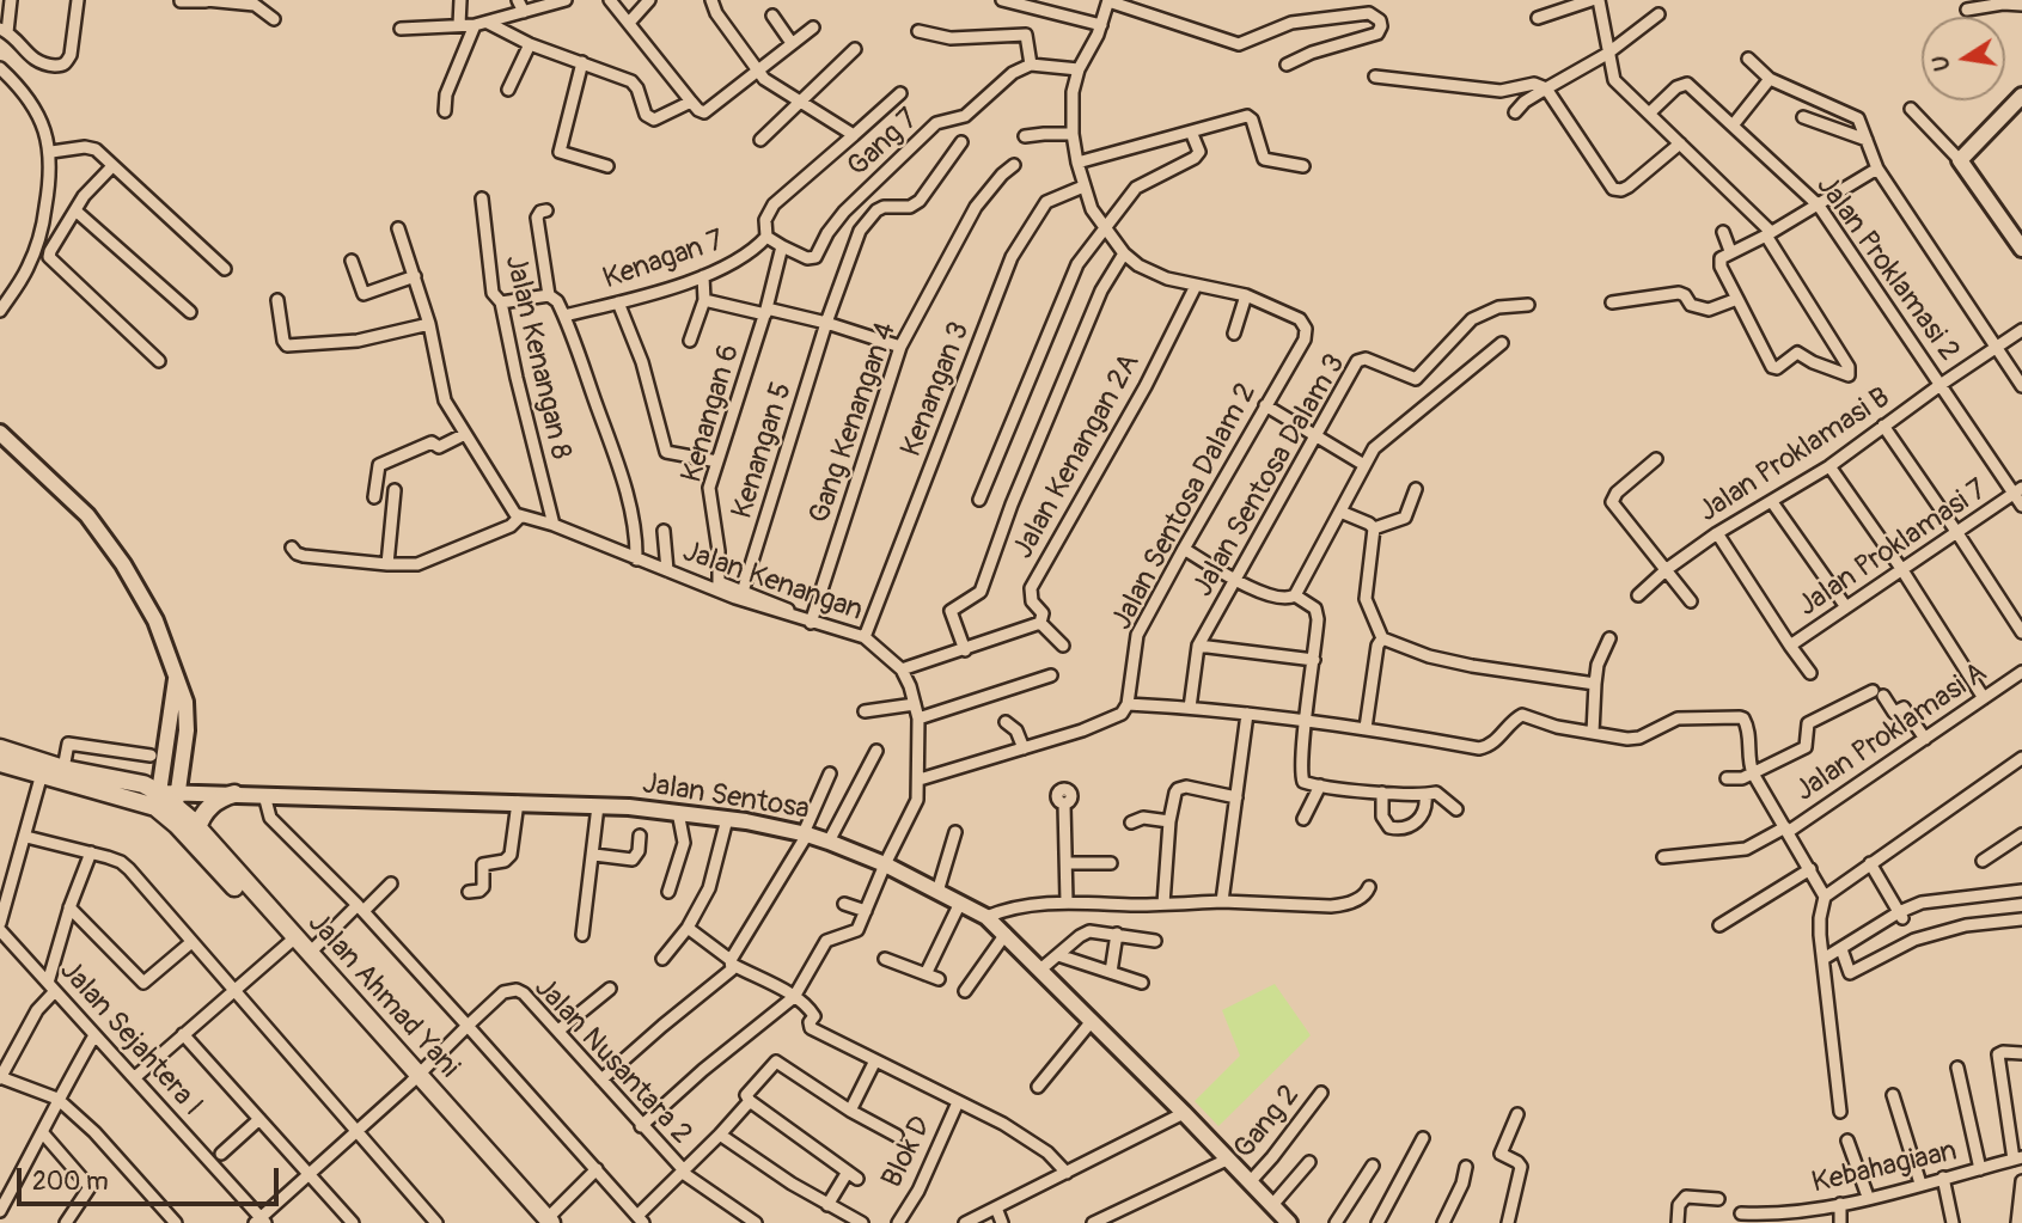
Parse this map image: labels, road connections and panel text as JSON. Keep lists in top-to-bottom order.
{
  "streets": {
    "main road": ["Jalan Ahmad Yani"],
    "street": [
      "Gang 7",
      "Kenagan 7",
      "Jalan Proklamasi 2",
      "Jalan Kenangan 8",
      "Kenangan 3",
      "Kenangan 6",
      "Gang Kenangan 4",
      "Kenangan 5",
      "Jalan Proklamasi B",
      "Jalan Kenangan 2A",
      "Jalan Sentosa Dalam 3",
      "Jalan Sentosa Dalam 2",
      "Jalan Proklamasi 7",
      "Jalan Kenangan",
      "Jalan Proklamasi A",
      "Jalan Sentosa",
      "Jalan Sejahtera I",
      "Jalan Nusantara 2",
      "Gang 2",
      "Blok D",
      "Kebahagiaan"
    ]
  },
  "crossings": [
    ["Gang 7", "Kenangan 6"],
    ["Jalan Proklamasi 2", "Jalan Proklamasi B"],
    ["Jalan Proklamasi 2", "Jalan Proklamasi 7"],
    ["Jalan Kenangan 8", "Jalan Kenangan"],
    ["Kenangan 3", "Jalan Kenangan"],
    ["Kenangan 6", "Kenangan 5"],
    ["Kenangan 6", "Jalan Kenangan"],
    ["Gang Kenangan 4", "Jalan Kenangan"],
    ["Jalan Kenangan", "Jalan Sentosa"],
    ["Jalan Sentosa", "Jalan Ahmad Yani"],
    ["Jalan Sentosa", "Gang 2"]
  ],
  "scale_bar": "200 m",
  "north": "left"
}
